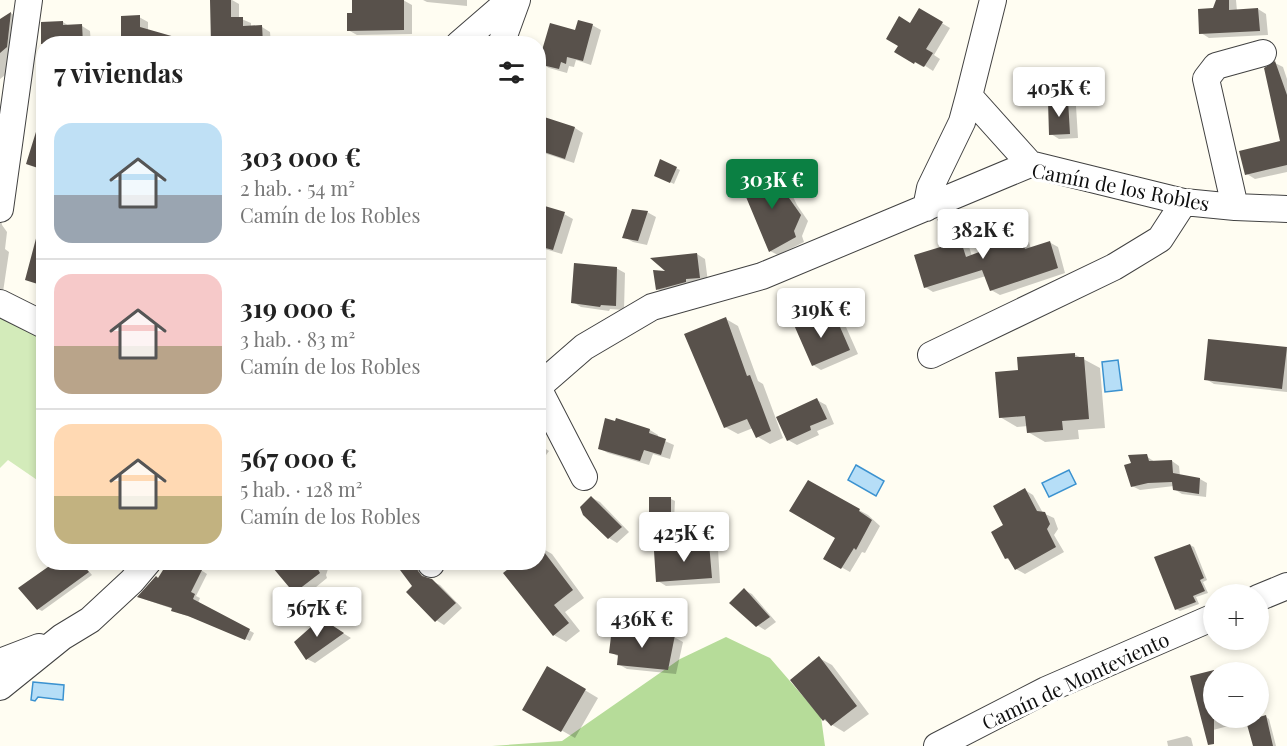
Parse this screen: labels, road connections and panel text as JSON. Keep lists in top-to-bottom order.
{
  "streets": {
    "street": ["Camín de los Robles", "Camín de Monteviento"]
  },
  "page": {
    "heading": "7 viviendas",
    "price": [
      "405K €",
      "303K €",
      "382K €",
      "319K €",
      "425K €",
      "567K €",
      "436K €"
    ],
    "list": [
      {
        "name": "303 000 €",
        "note": "2 hab. · 54 m² · Camín de los Robles"
      },
      {
        "name": "319 000 €",
        "note": "3 hab. · 83 m² · Camín de los Robles"
      },
      {
        "name": "567 000 €",
        "note": "5 hab. · 128 m² · Camín de los Robles"
      }
    ],
    "map_buttons": ["+", "−"]
  }
}
